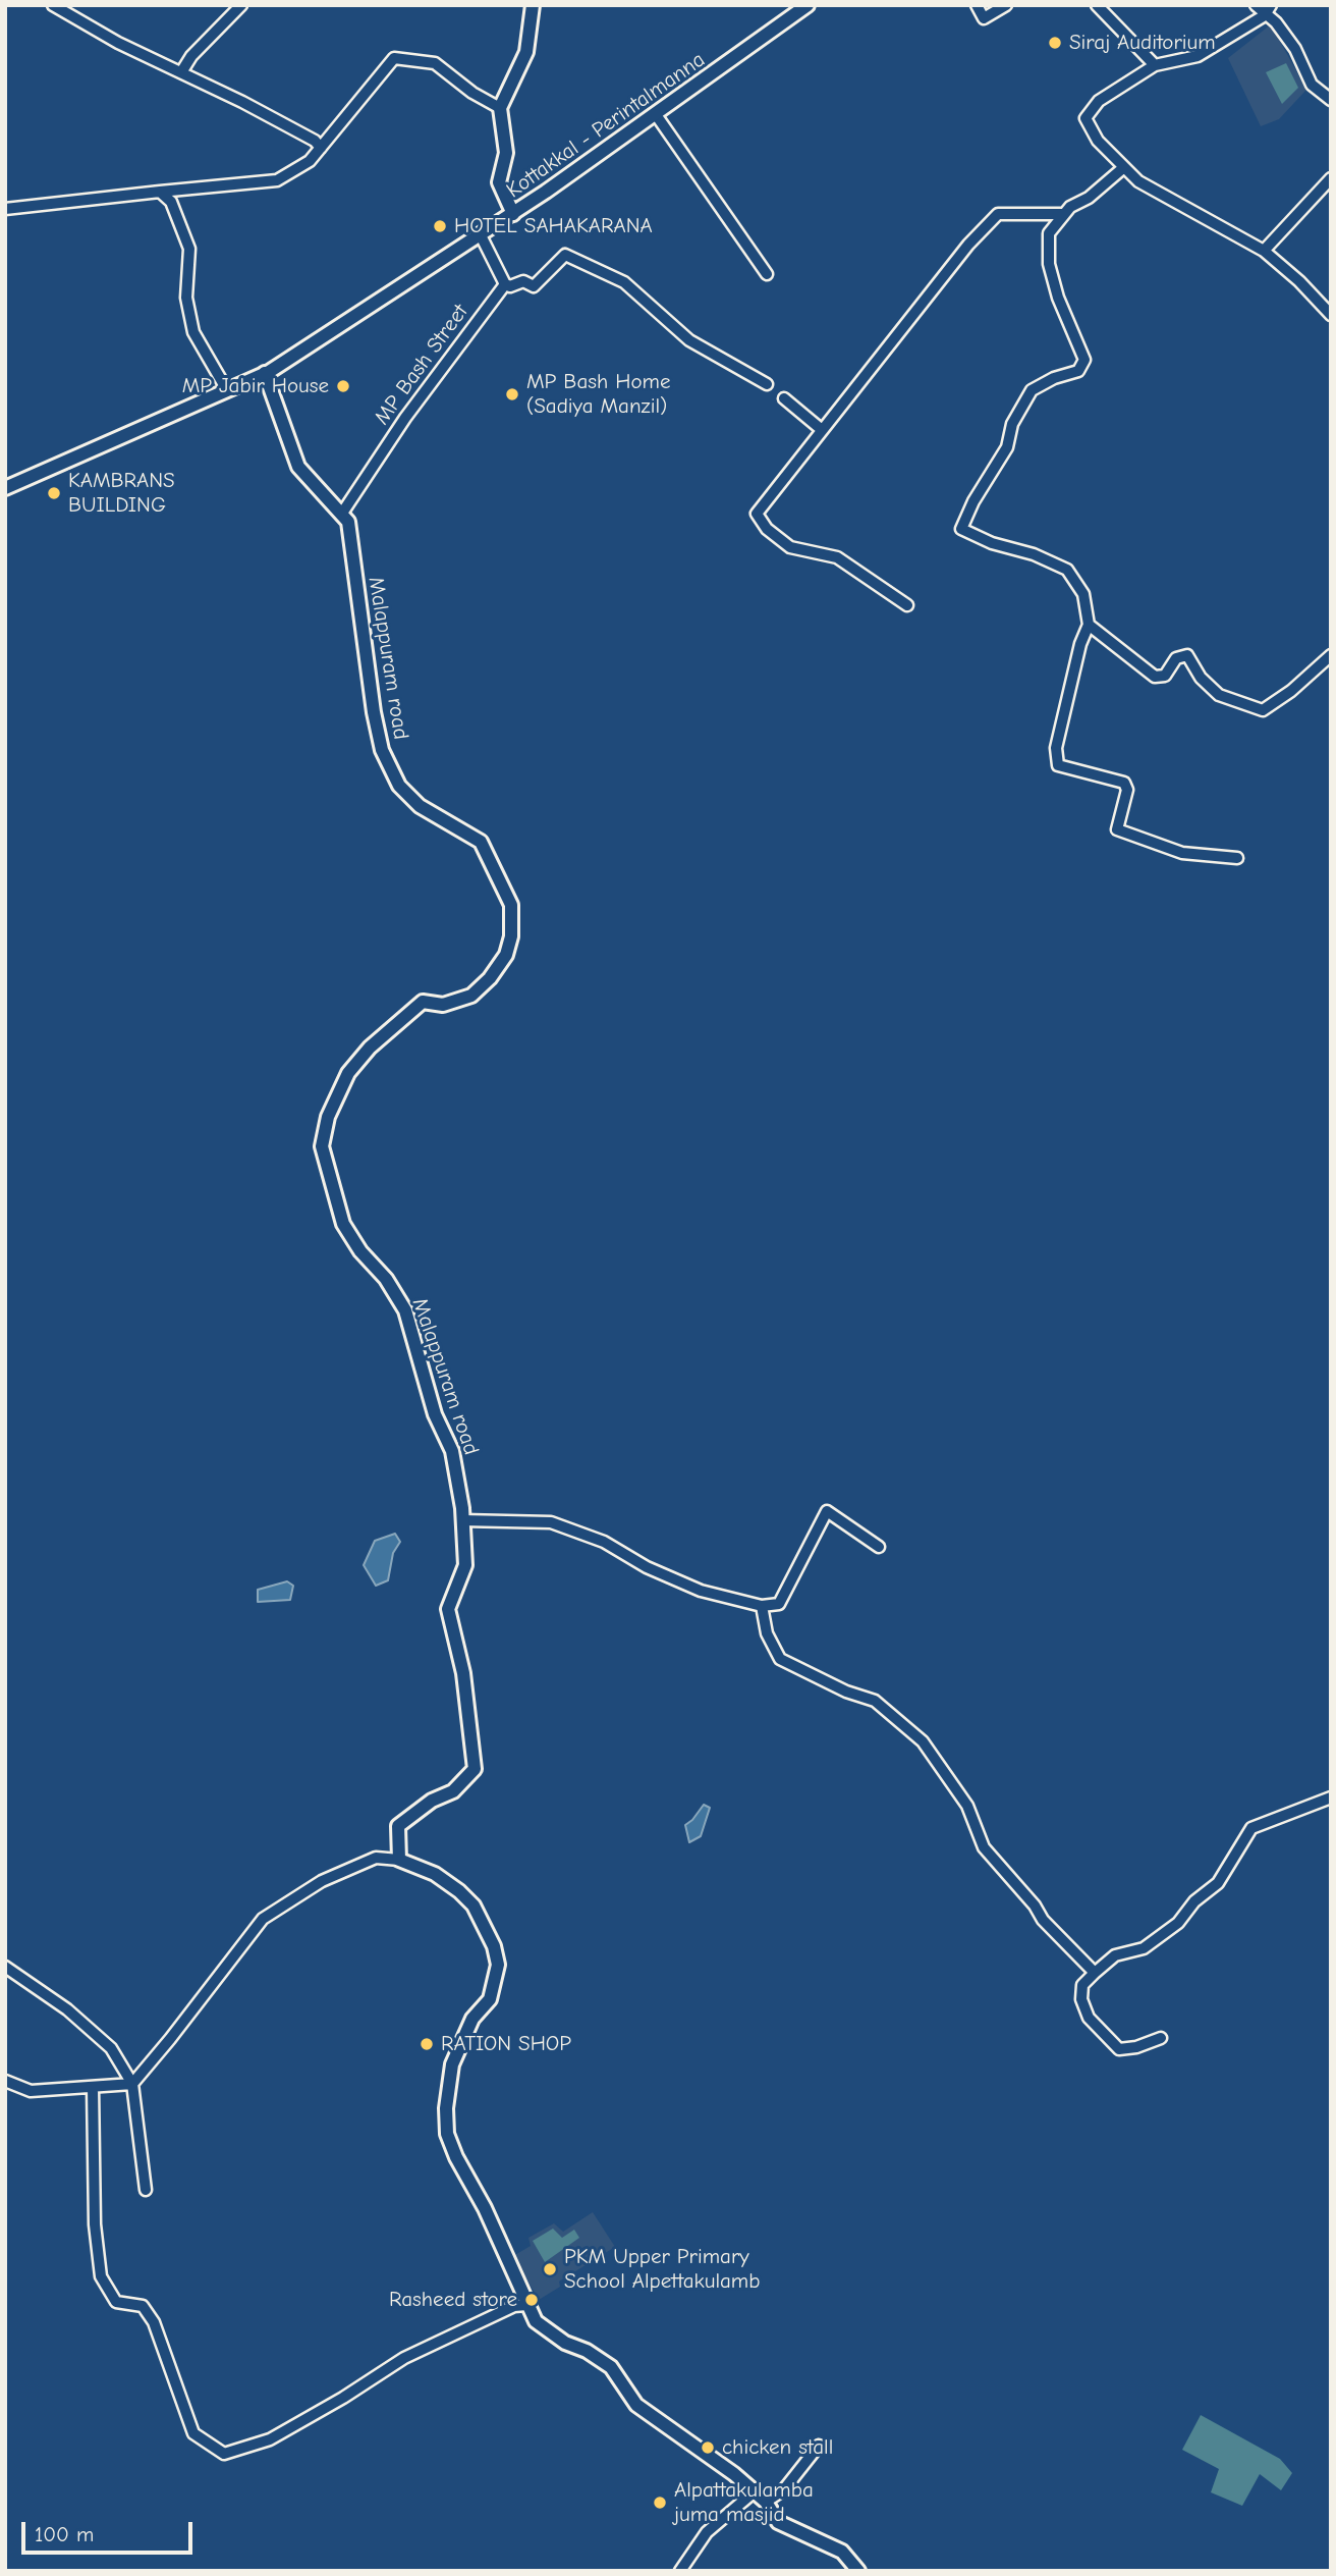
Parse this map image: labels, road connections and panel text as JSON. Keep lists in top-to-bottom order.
{
  "streets": {
    "street": ["Kottakkal - Perintalmanna", "MP Bash Street", "Malappuram road"]
  },
  "crossings": [
    ["Kottakkal - Perintalmanna", "Malappuram road"],
    ["MP Bash Street", "Malappuram road"]
  ],
  "places": [
    "Siraj Auditorium",
    "HOTEL SAHAKARANA",
    "MP Jabir House",
    "MP Bash Home (Sadiya Manzil)",
    "KAMBRANS BUILDING",
    "RATION SHOP",
    "PKM Upper Primary School Alpettakulamb",
    "Rasheed store",
    "chicken stall",
    "Alpattakulamba juma masjid"
  ],
  "scale_bar": "100 m"
}
